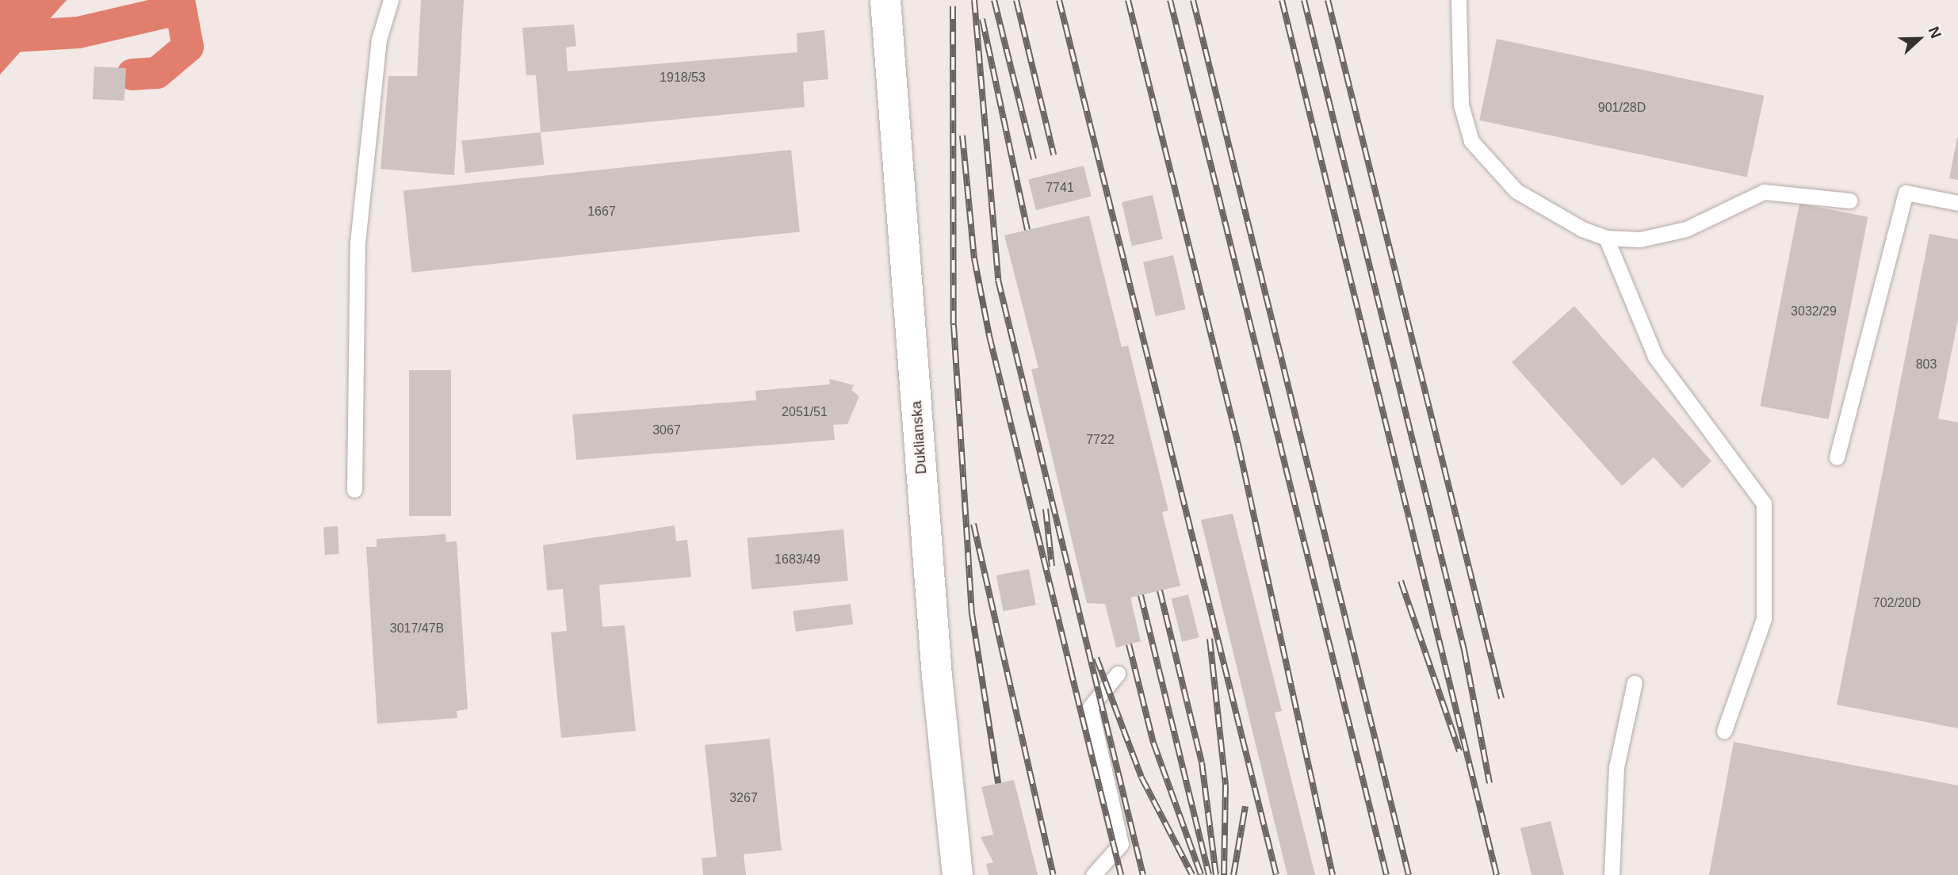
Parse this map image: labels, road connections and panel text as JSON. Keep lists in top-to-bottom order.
{
  "streets": {
    "street": ["Duklianska"]
  },
  "house_numbers": [
    "1918/53",
    "901/28D",
    "7741",
    "1667",
    "3032/29",
    "803",
    "2051/51",
    "3067",
    "7722",
    "1683/49",
    "702/20D",
    "3017/47B",
    "3267"
  ],
  "north": "right"
}
